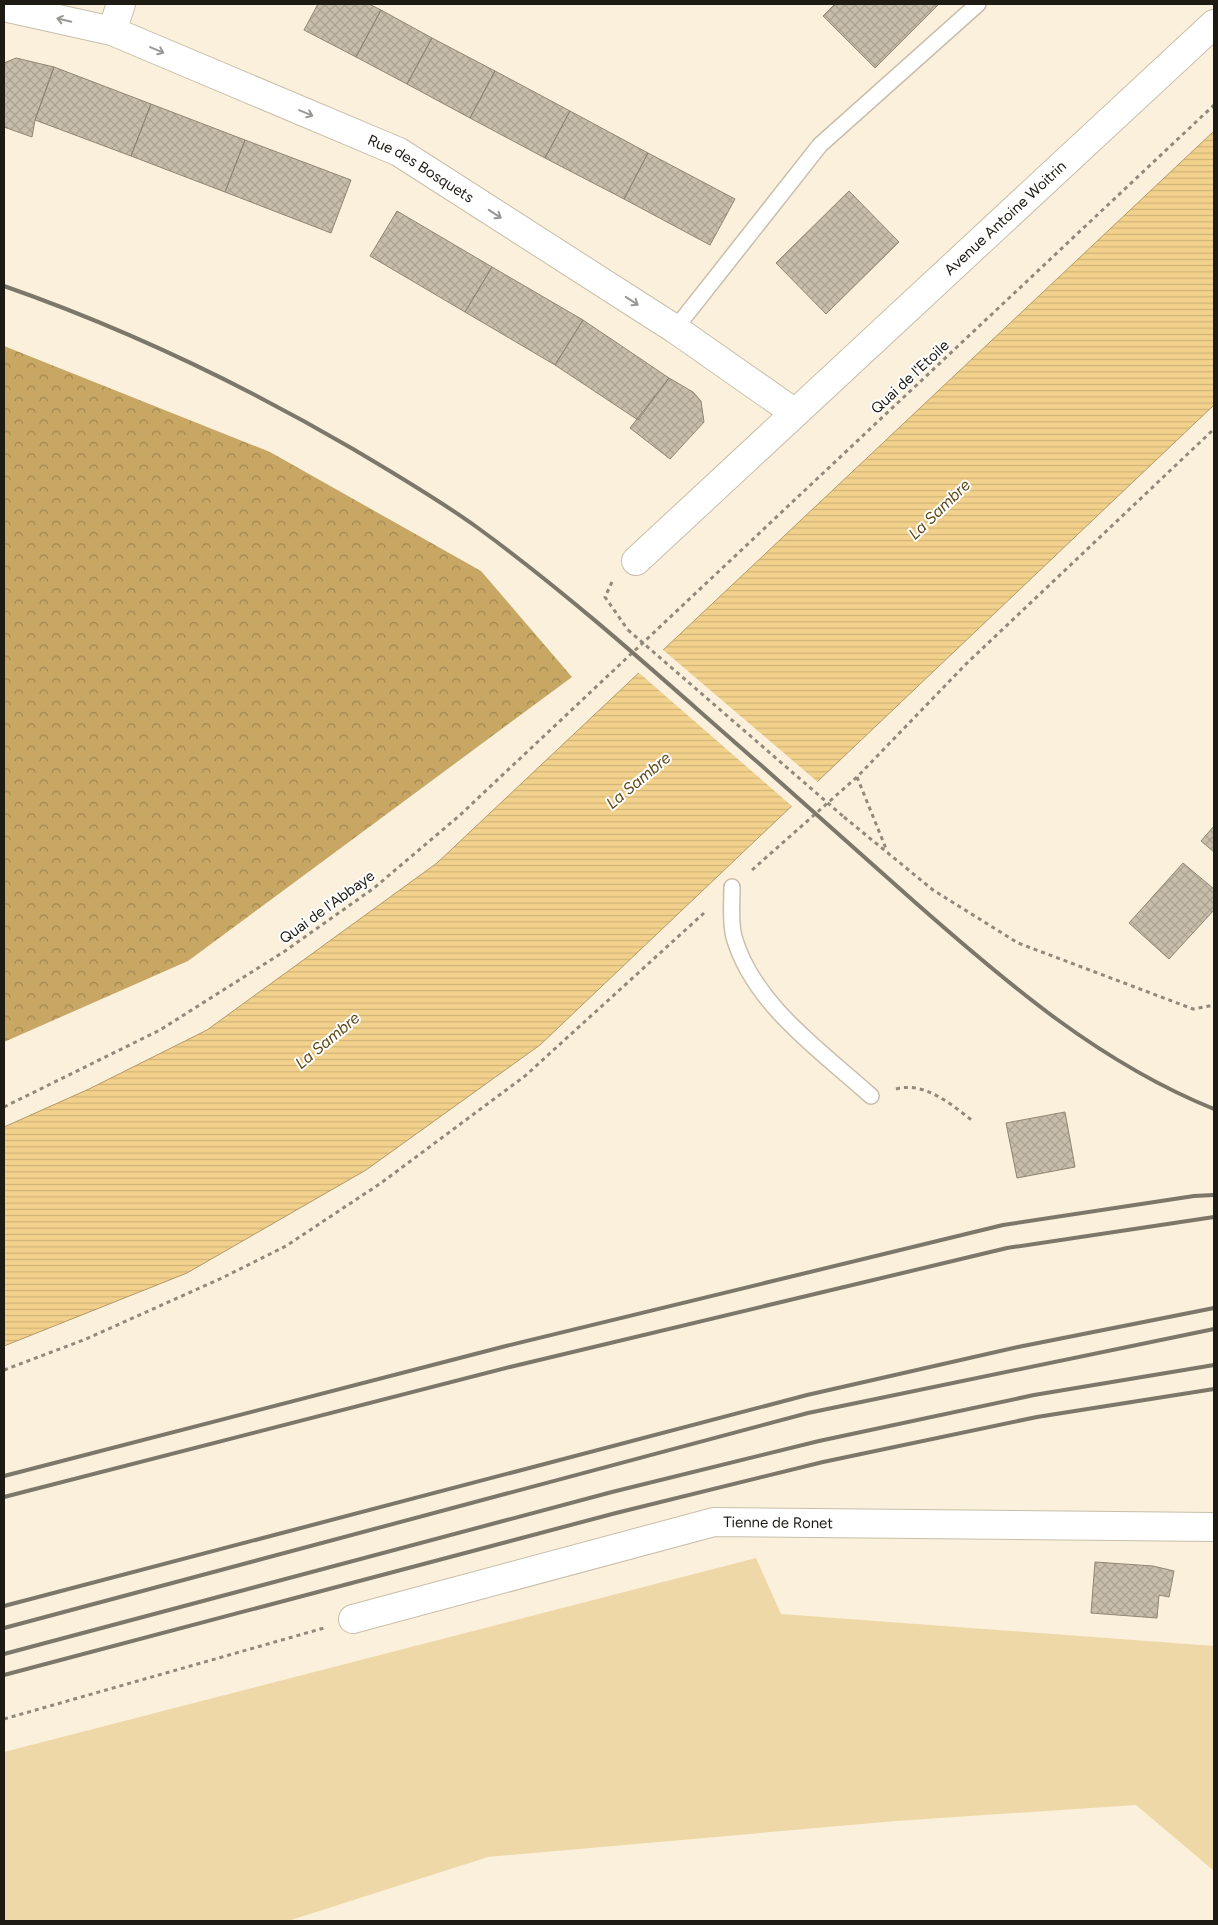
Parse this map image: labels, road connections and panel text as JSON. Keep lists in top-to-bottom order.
{
  "streets": {
    "street": ["Rue des Bosquets", "Avenue Antoine Woitrin", "Tienne de Ronet"],
    "path": ["Quai de l'Etoile", "Quai de l'Abbaye"]
  },
  "crossings": [
    ["Rue des Bosquets", "Avenue Antoine Woitrin"],
    ["Quai de l'Etoile", "Quai de l'Abbaye"]
  ],
  "water": ["La Sambre"]
}
